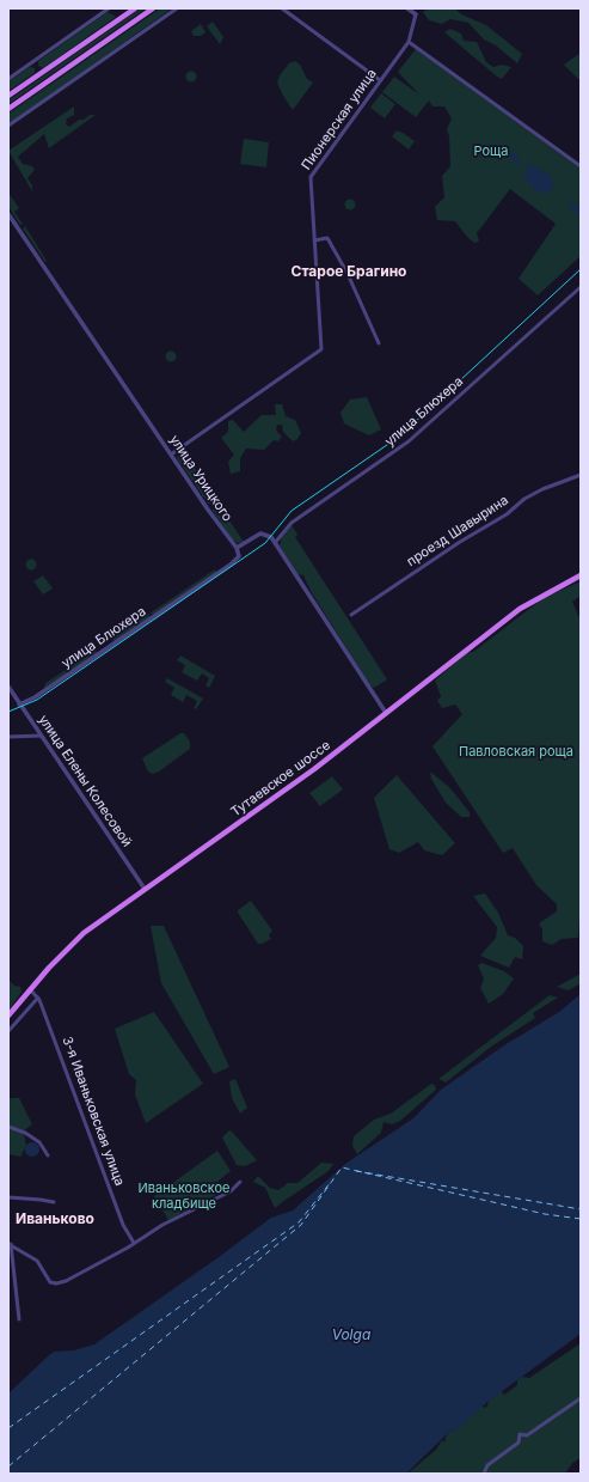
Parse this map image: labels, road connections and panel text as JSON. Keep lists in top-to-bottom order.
{
  "streets": {
    "main road": ["Тутаевское шоссе"],
    "street": [
      "Пионерская улица",
      "улица Блюхера",
      "улица Урицкого",
      "проезд Шавырина",
      "улица Елены Колесовой",
      "3-я Иваньковская улица"
    ]
  },
  "crossings": [
    ["Пионерская улица", "улица Урицкого"],
    ["улица Блюхера", "улица Урицкого"],
    ["улица Блюхера", "улица Елены Колесовой"],
    ["Тутаевское шоссе", "улица Елены Колесовой"],
    ["Тутаевское шоссе", "3-я Иваньковская улица"]
  ],
  "districts": ["Старое Брагино", "Иваньково"],
  "water": ["Volga"],
  "parks": ["Роща", "Павловская роща", "Иваньковское кладбище"]
}
